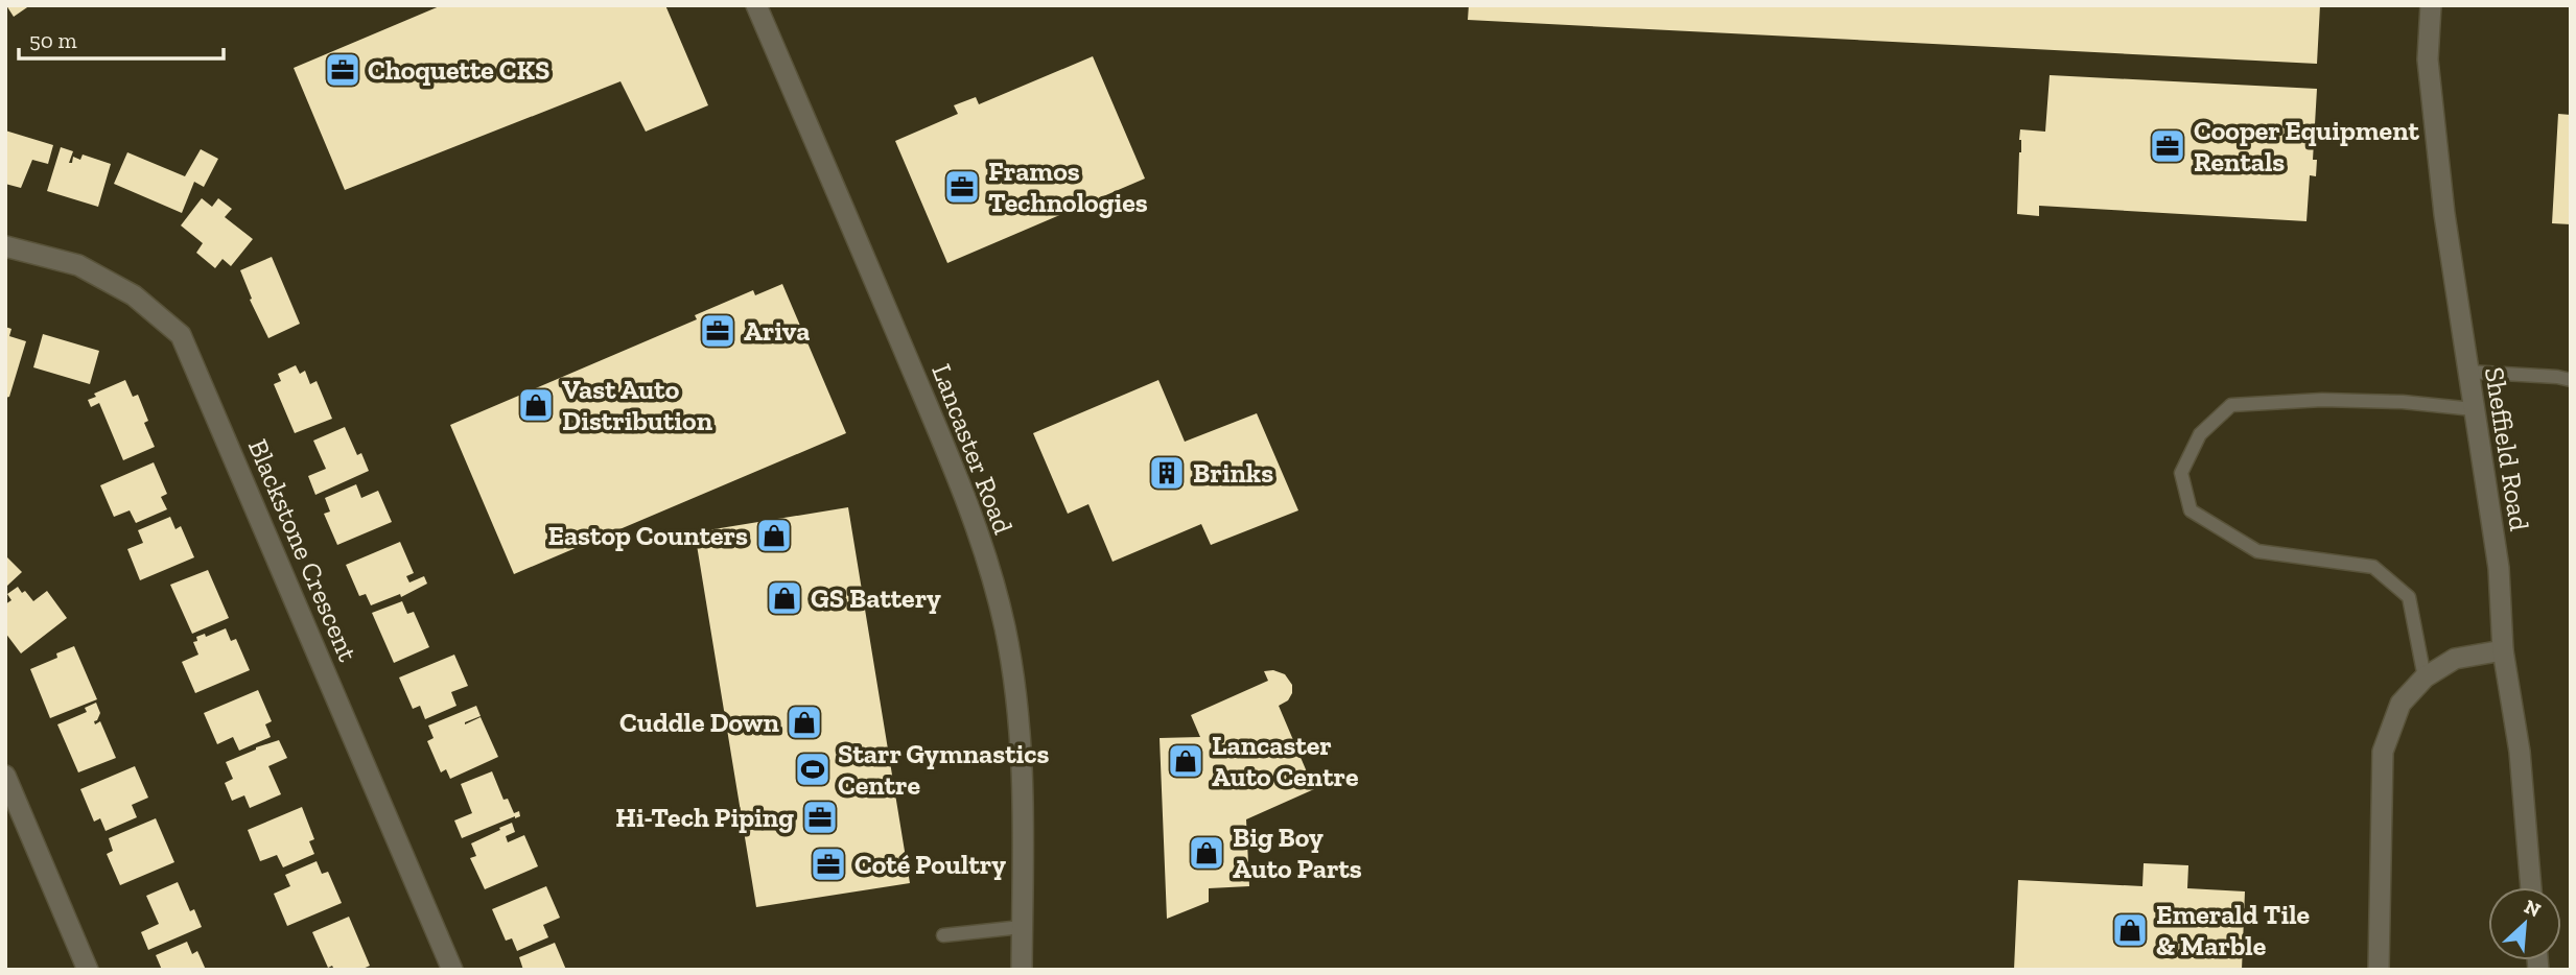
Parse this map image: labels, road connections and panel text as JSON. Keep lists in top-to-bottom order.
{
  "streets": {
    "street": ["Lancaster Road", "Sheffield Road", "Blackstone Crescent"]
  },
  "places": {
    "office": [
      "Choquette CKS",
      "Cooper Equipment Rentals",
      "Framos Technologies",
      "Ariva",
      "Hi-Tech Piping",
      "Coté Poultry"
    ],
    "shop": [
      "Vast Auto Distribution",
      "Eastop Counters",
      "GS Battery",
      "Cuddle Down",
      "Lancaster Auto Centre",
      "Big Boy Auto Parts",
      "Emerald Tile & Marble"
    ],
    "building": ["Brinks"],
    "sports": ["Starr Gymnastics Centre"]
  },
  "scale_bar": "50 m",
  "north": "top right"
}
